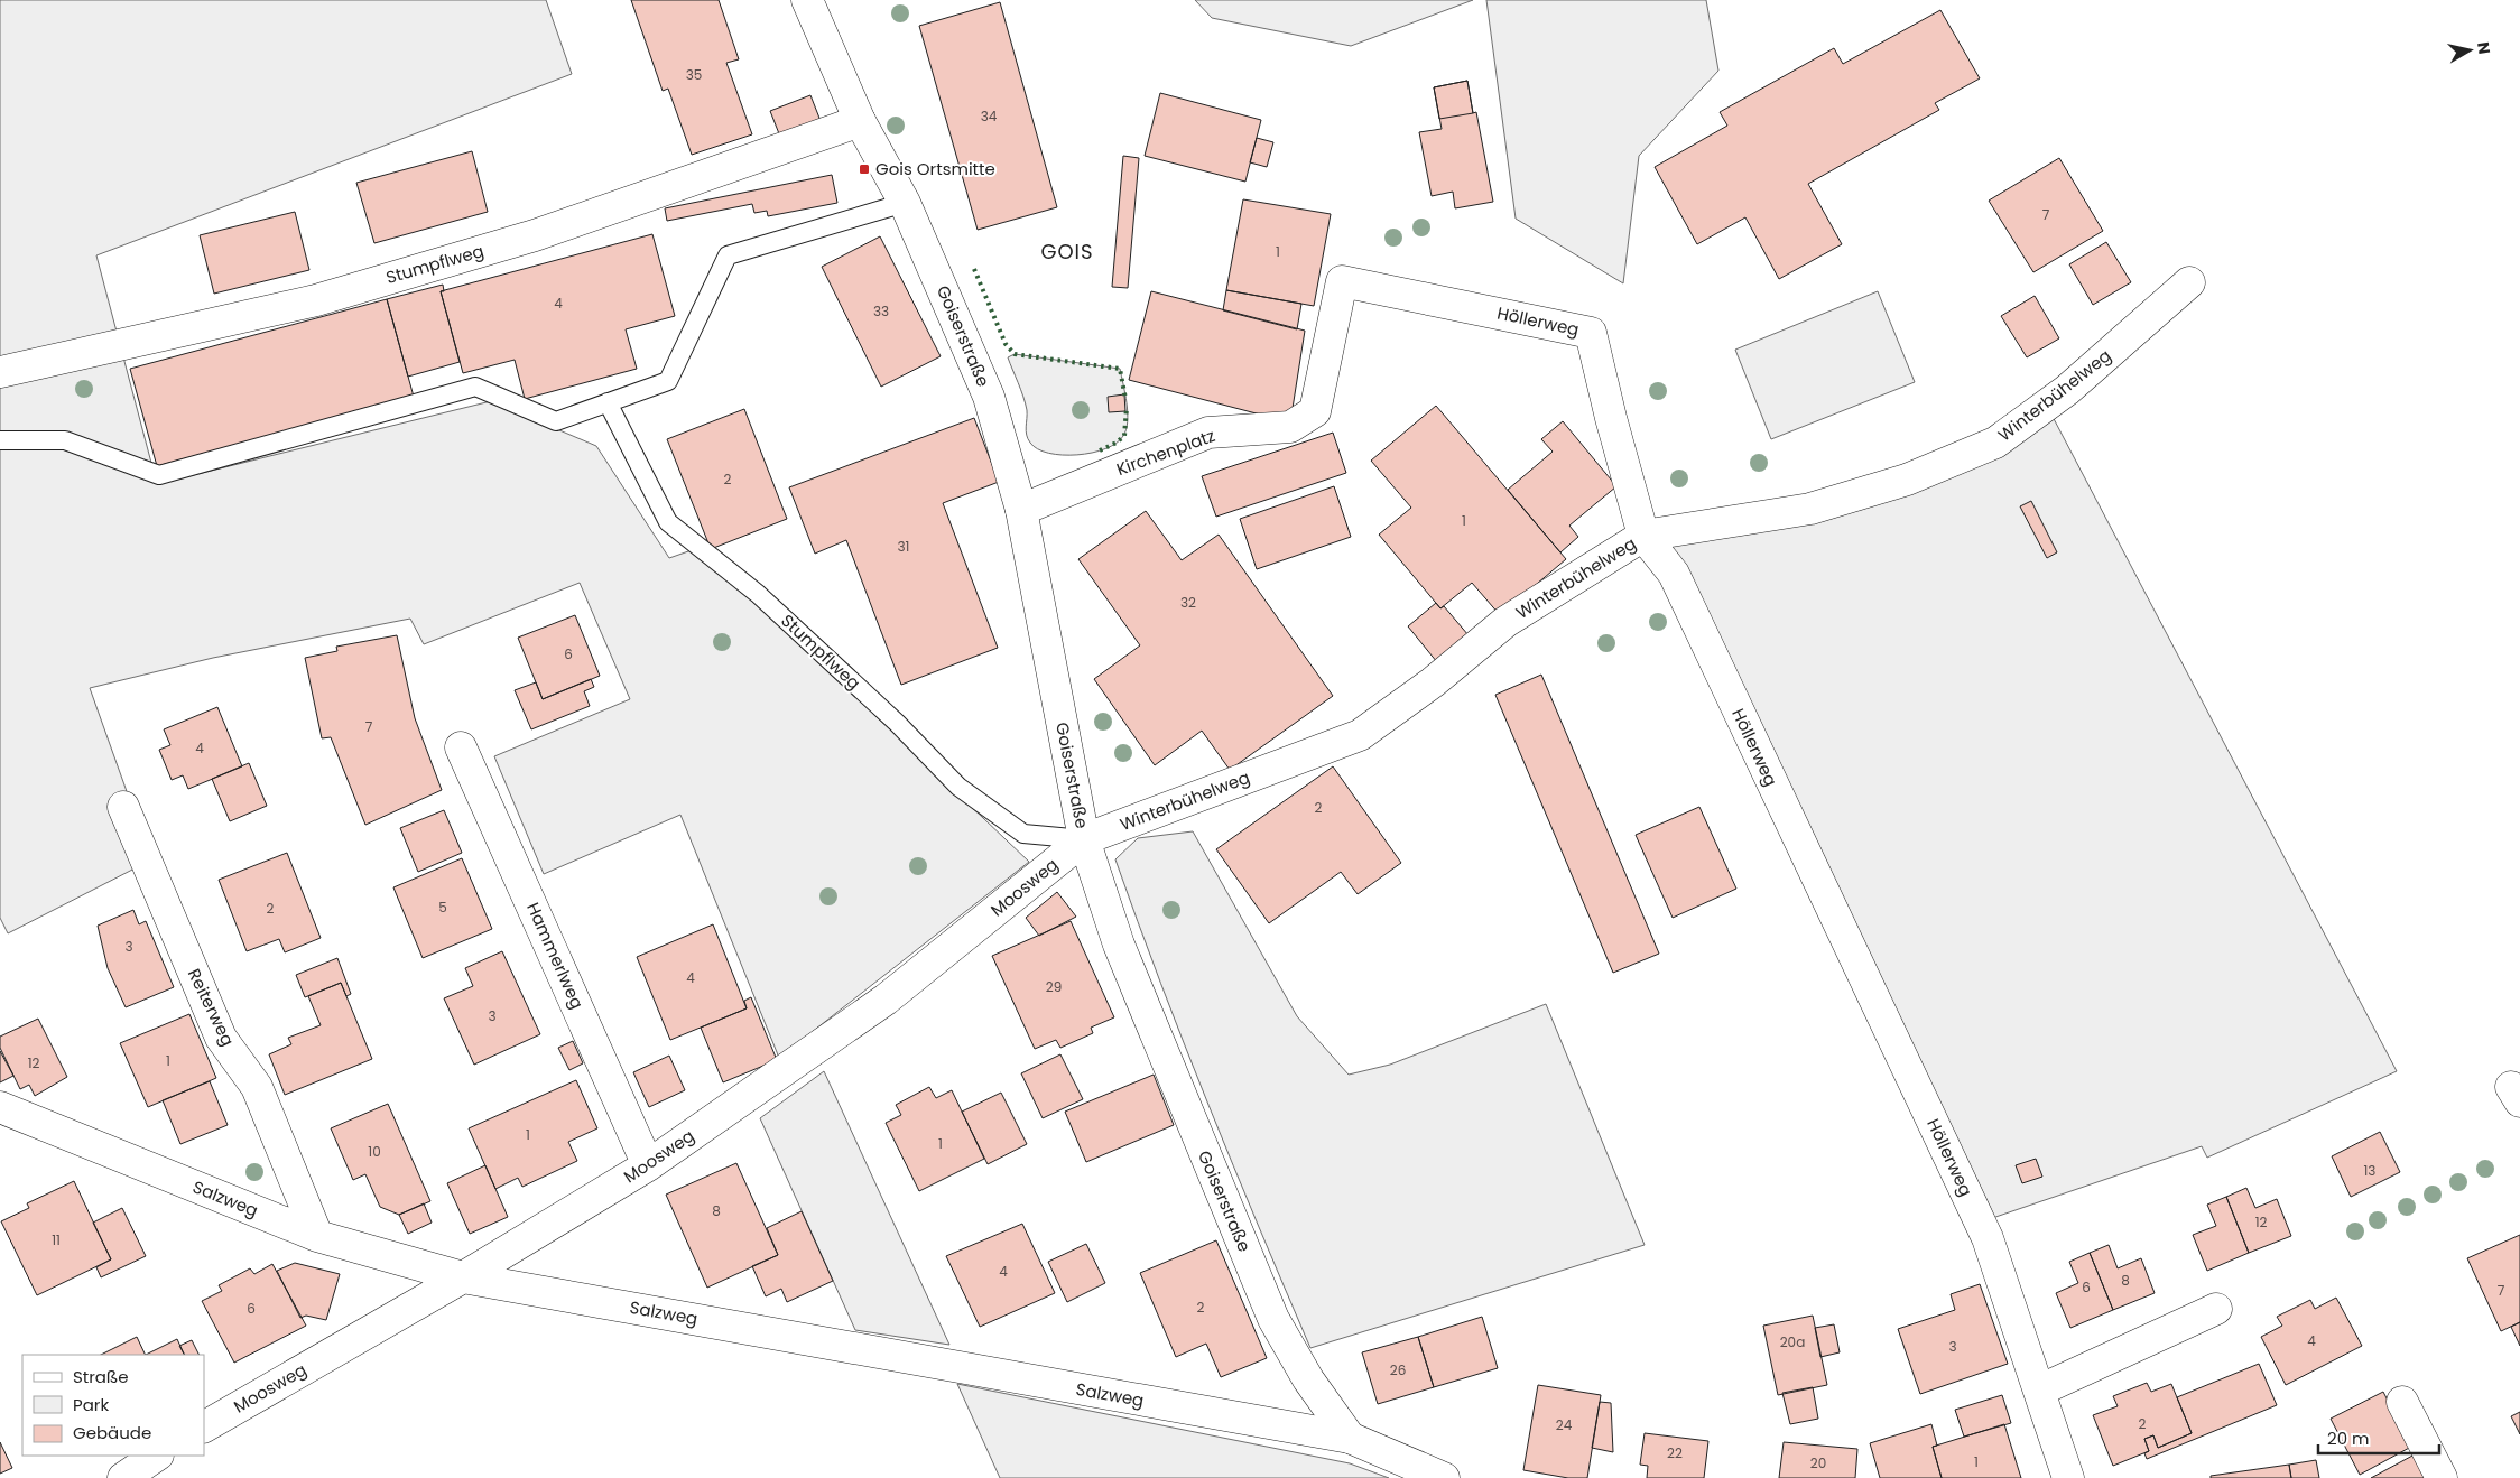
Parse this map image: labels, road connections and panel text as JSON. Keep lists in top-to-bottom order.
{
  "streets": {
    "street": [
      "Stumpflweg",
      "Höllerweg",
      "Goiserstraße",
      "Winterbühelweg",
      "Kirchenplatz",
      "Moosweg",
      "Hammerlweg",
      "Reiterweg",
      "Salzweg"
    ]
  },
  "crossings": [
    ["Stumpflweg", "Goiserstraße"],
    ["Stumpflweg", "Winterbühelweg"],
    ["Stumpflweg", "Moosweg"],
    ["Höllerweg", "Winterbühelweg"],
    ["Höllerweg", "Kirchenplatz"],
    ["Goiserstraße", "Winterbühelweg"],
    ["Goiserstraße", "Kirchenplatz"],
    ["Goiserstraße", "Moosweg"],
    ["Goiserstraße", "Salzweg"],
    ["Winterbühelweg", "Moosweg"],
    ["Moosweg", "Hammerlweg"],
    ["Moosweg", "Salzweg"],
    ["Reiterweg", "Salzweg"]
  ],
  "districts": ["GOIS"],
  "places": {
    "transit": ["Gois Ortsmitte"]
  },
  "house_numbers": [
    "35",
    "34",
    "7",
    "1",
    "4",
    "33",
    "2",
    "1",
    "31",
    "32",
    "6",
    "7",
    "4",
    "2",
    "5",
    "2",
    "3",
    "4",
    "29",
    "3",
    "1",
    "12",
    "1",
    "1",
    "10",
    "13",
    "8",
    "12",
    "11",
    "4",
    "8",
    "6",
    "7",
    "2",
    "6",
    "4",
    "20a",
    "3",
    "26",
    "2",
    "24",
    "22",
    "1",
    "20"
  ],
  "legend": ["Straße", "Park", "Gebäude"],
  "scale_bar": "20 m",
  "north": "right"
}
